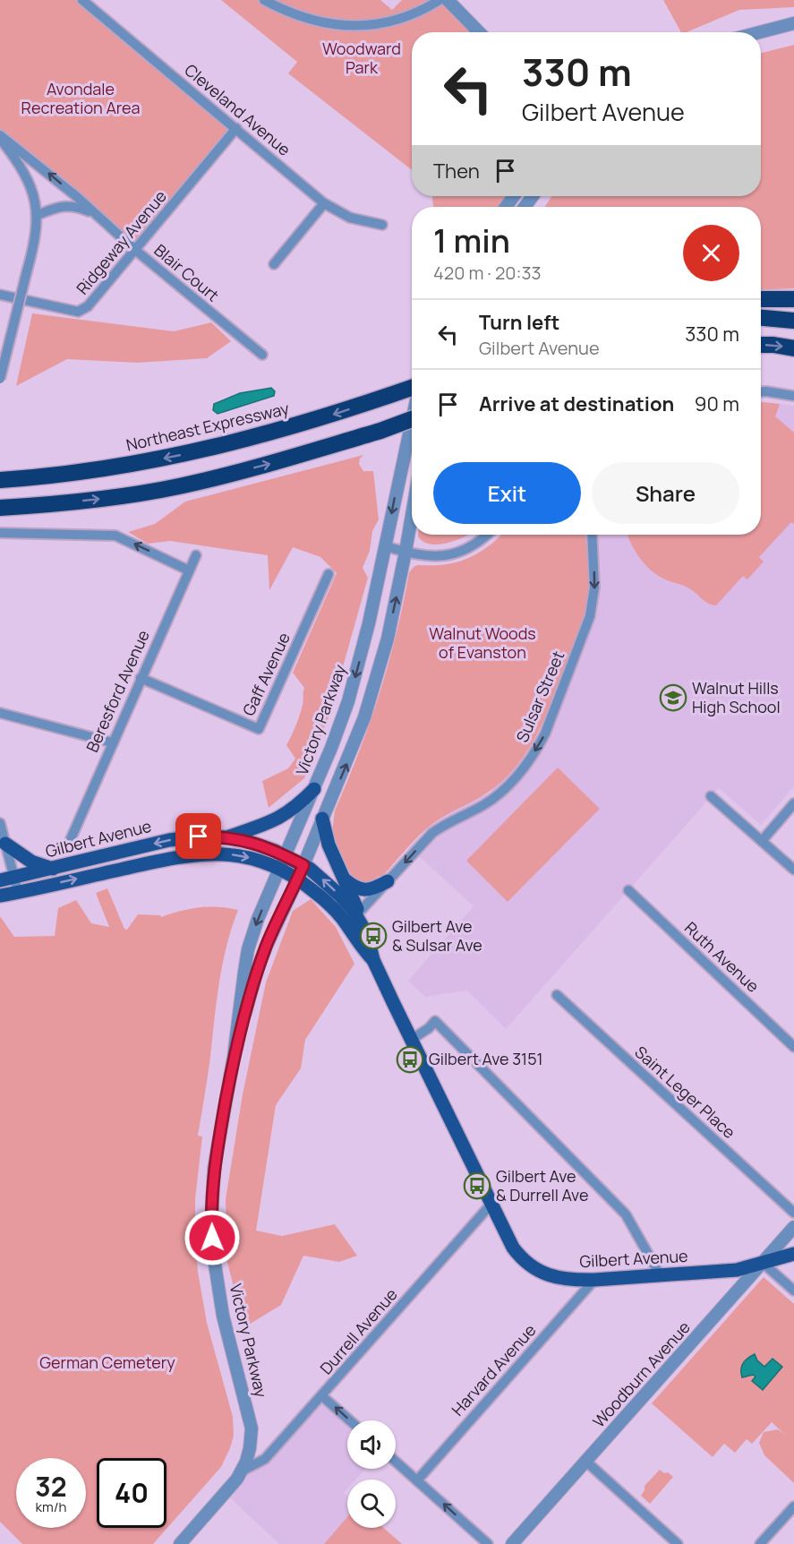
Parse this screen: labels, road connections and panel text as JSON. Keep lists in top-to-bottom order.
{
  "streets": {
    "highway": ["Northeast Expressway"],
    "main road": ["Gilbert Avenue"],
    "street": [
      "Cleveland Avenue",
      "Ridgeway Avenue",
      "Blair Court",
      "Gaff Avenue",
      "Beresford Avenue",
      "Sulsar Street",
      "Victory Parkway",
      "Ruth Avenue",
      "Saint Leger Place",
      "Durrell Avenue",
      "Harvard Avenue",
      "Woodburn Avenue"
    ]
  },
  "crossings": [
    ["Cleveland Avenue", "Ridgeway Avenue"],
    ["Ridgeway Avenue", "Blair Court"],
    ["Gaff Avenue", "Beresford Avenue"],
    ["Sulsar Street", "Gilbert Avenue"],
    ["Victory Parkway", "Gilbert Avenue"],
    ["Victory Parkway", "Durrell Avenue"],
    ["Gilbert Avenue", "Durrell Avenue"],
    ["Gilbert Avenue", "Harvard Avenue"],
    ["Gilbert Avenue", "Woodburn Avenue"]
  ],
  "one_way": ["Sulsar Street"],
  "parks": [
    "Woodward Park",
    "Avondale Recreation Area",
    "Walnut Woods of Evanston",
    "German Cemetery"
  ],
  "places": {
    "school or university": ["Walnut Hills High School"],
    "bus stop": ["Gilbert Ave & Sulsar Ave", "Gilbert Ave 3151", "Gilbert Ave & Durrell Ave"]
  },
  "page": {
    "turn": ["330 m", "Gilbert Avenue"],
    "then": "Then",
    "heading": ["1 min", "420 m · 20:33"],
    "list": [
      {
        "name": "Turn left",
        "note": "Gilbert Avenue",
        "value": "330 m"
      },
      {
        "name": "Arrive at destination",
        "value": "90 m"
      }
    ],
    "buttons": ["Exit", "Share"],
    "speed": "32 km/h",
    "limit": "40"
  }
}
